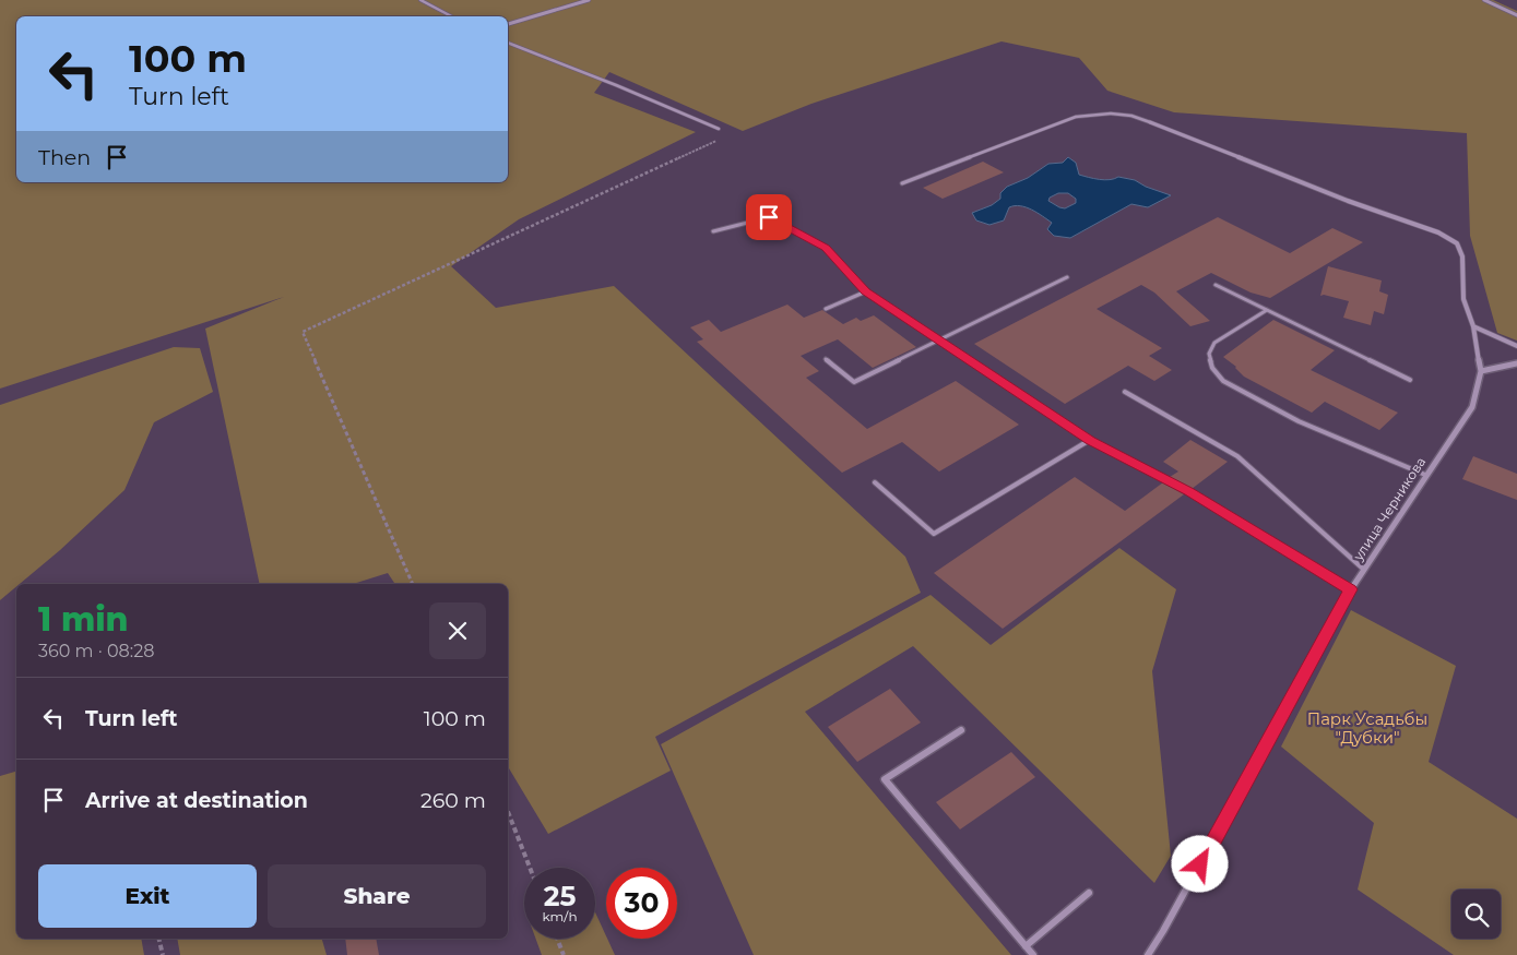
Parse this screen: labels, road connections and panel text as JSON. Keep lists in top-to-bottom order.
{
  "streets": {
    "street": ["улица Черникова"]
  },
  "parks": ["Парк Усадьбы \"Дубки\""],
  "page": {
    "turn": ["100 m", "Turn left"],
    "then": "Then",
    "heading": ["1 min", "360 m · 08:28"],
    "list": [
      {
        "name": "Turn left",
        "value": "100 m"
      },
      {
        "name": "Arrive at destination",
        "value": "260 m"
      }
    ],
    "buttons": ["Exit", "Share"],
    "speed": "25 km/h",
    "limit": "30"
  }
}
